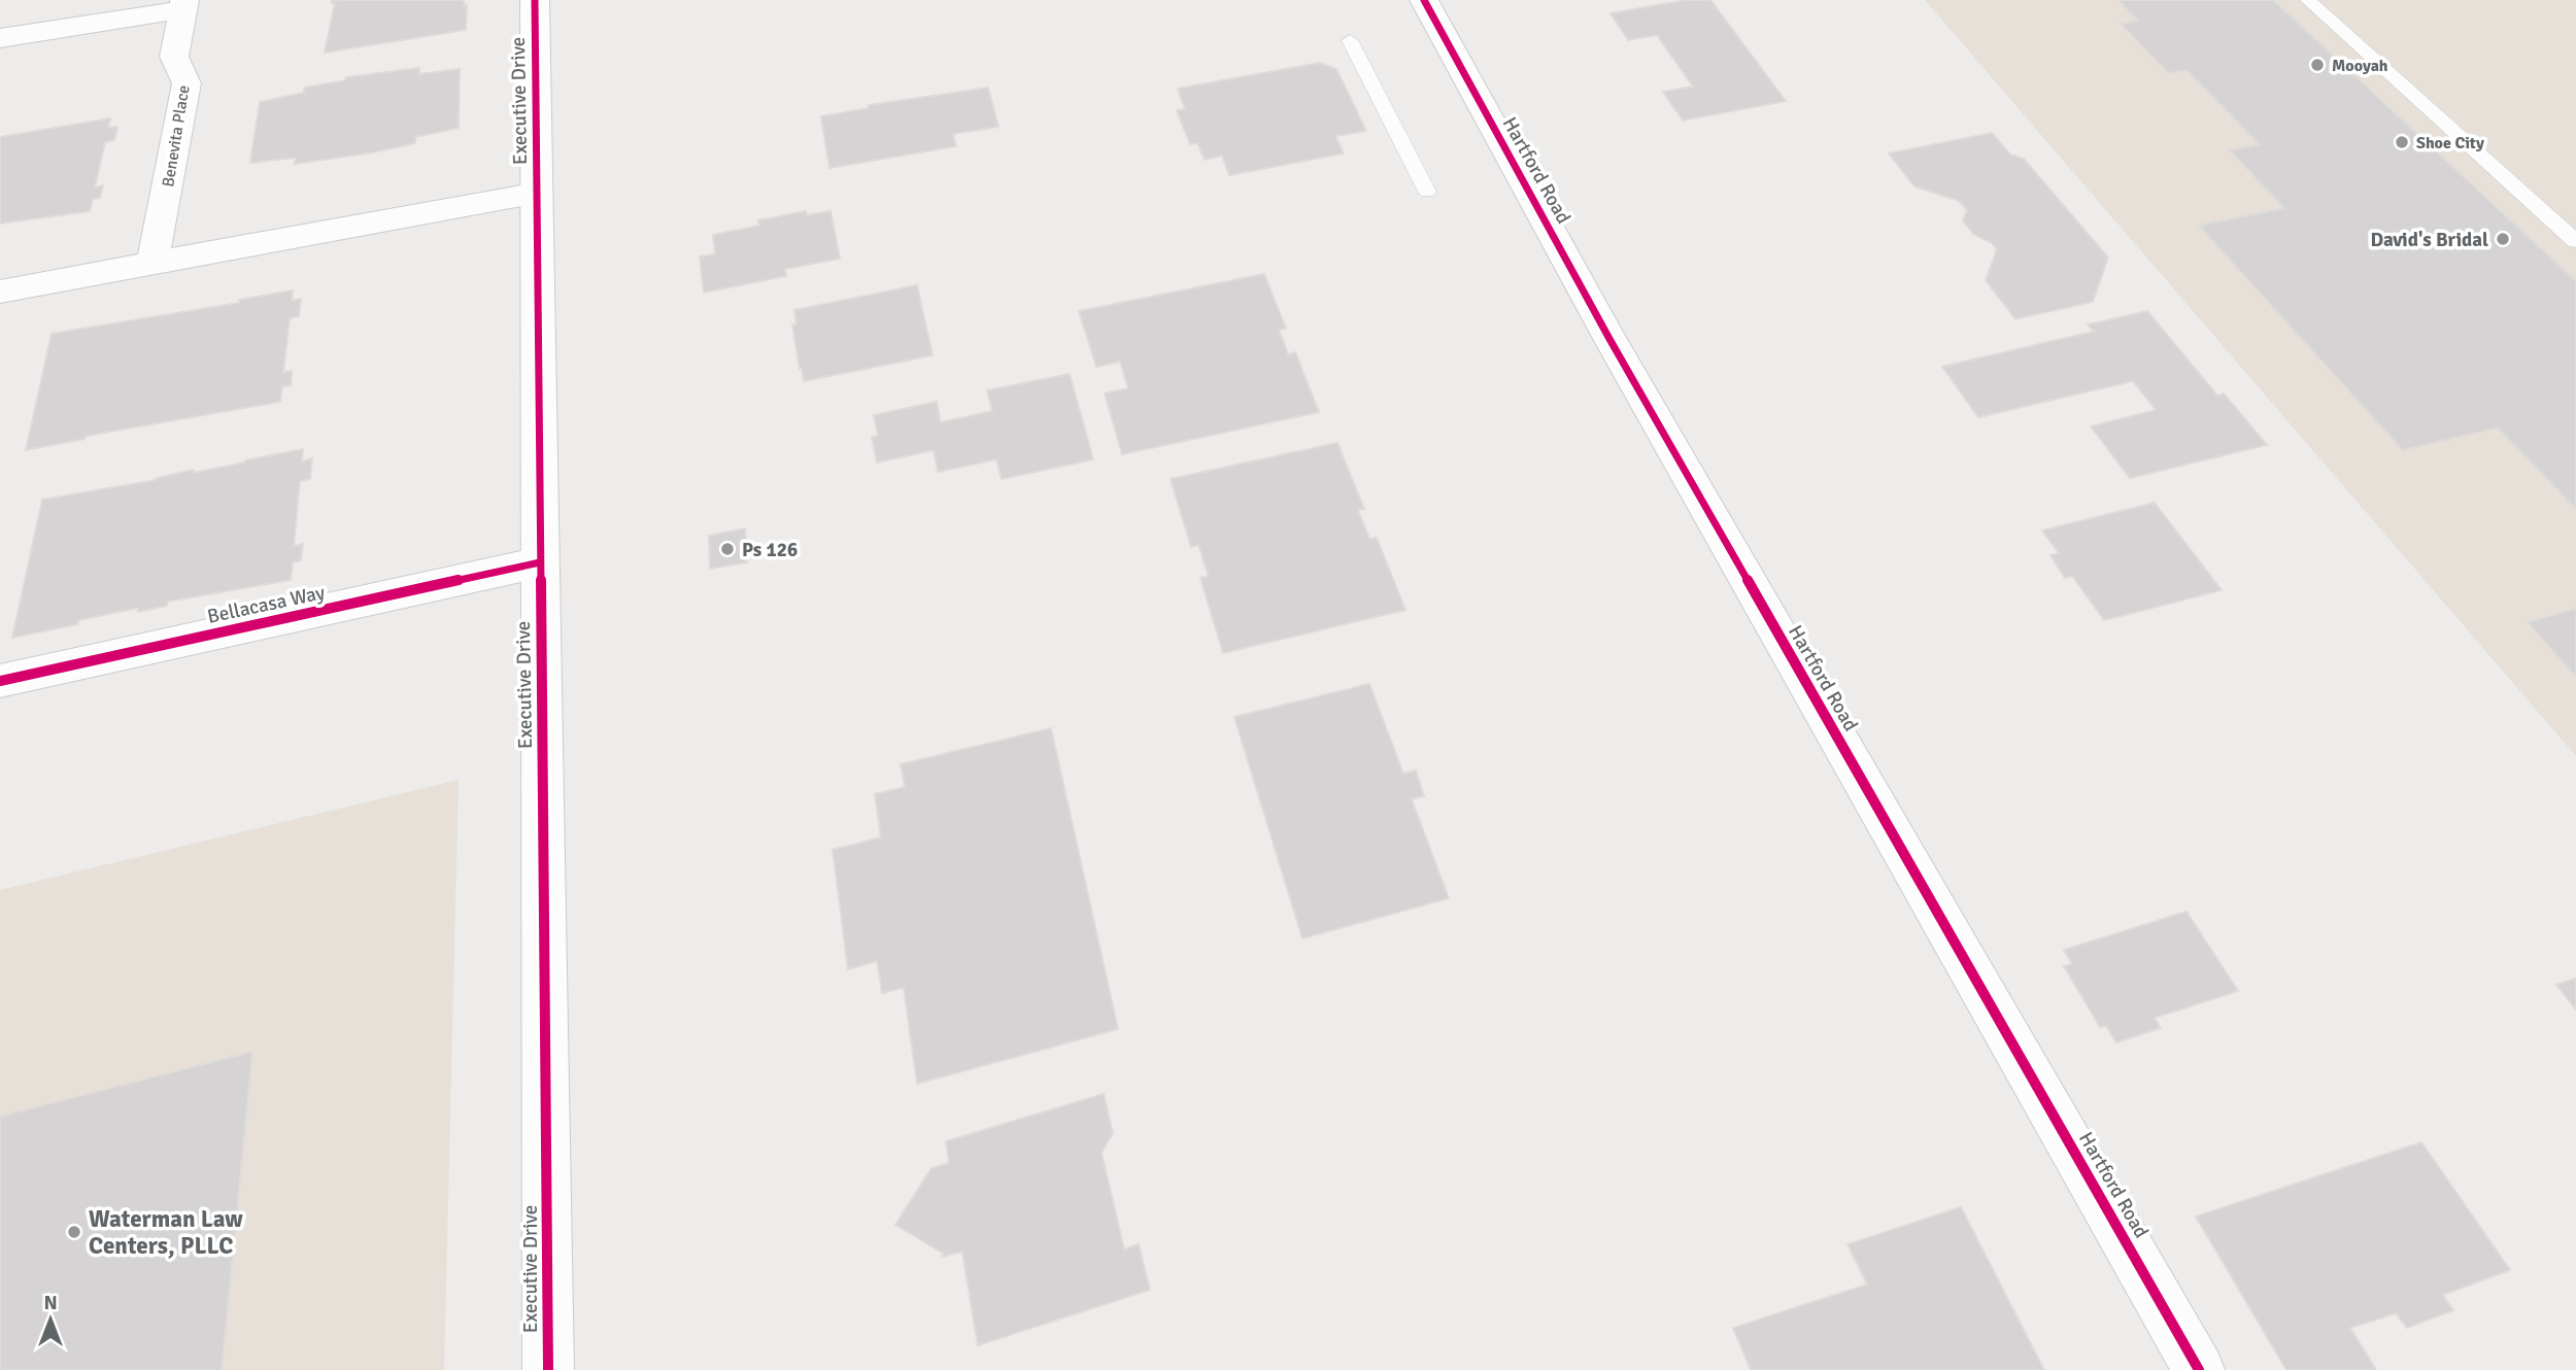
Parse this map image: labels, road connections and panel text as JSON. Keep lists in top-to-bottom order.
{
  "streets": {
    "street": [
      "Executive Drive",
      "Benevita Place",
      "Hartford Road",
      "Bellacasa Way"
    ]
  },
  "crossings": [
    ["Executive Drive", "Bellacasa Way"]
  ],
  "places": [
    "Mooyah",
    "Shoe City",
    "David's Bridal",
    "Ps 126",
    "Waterman Law Centers, PLLC"
  ],
  "north": "top"
}
